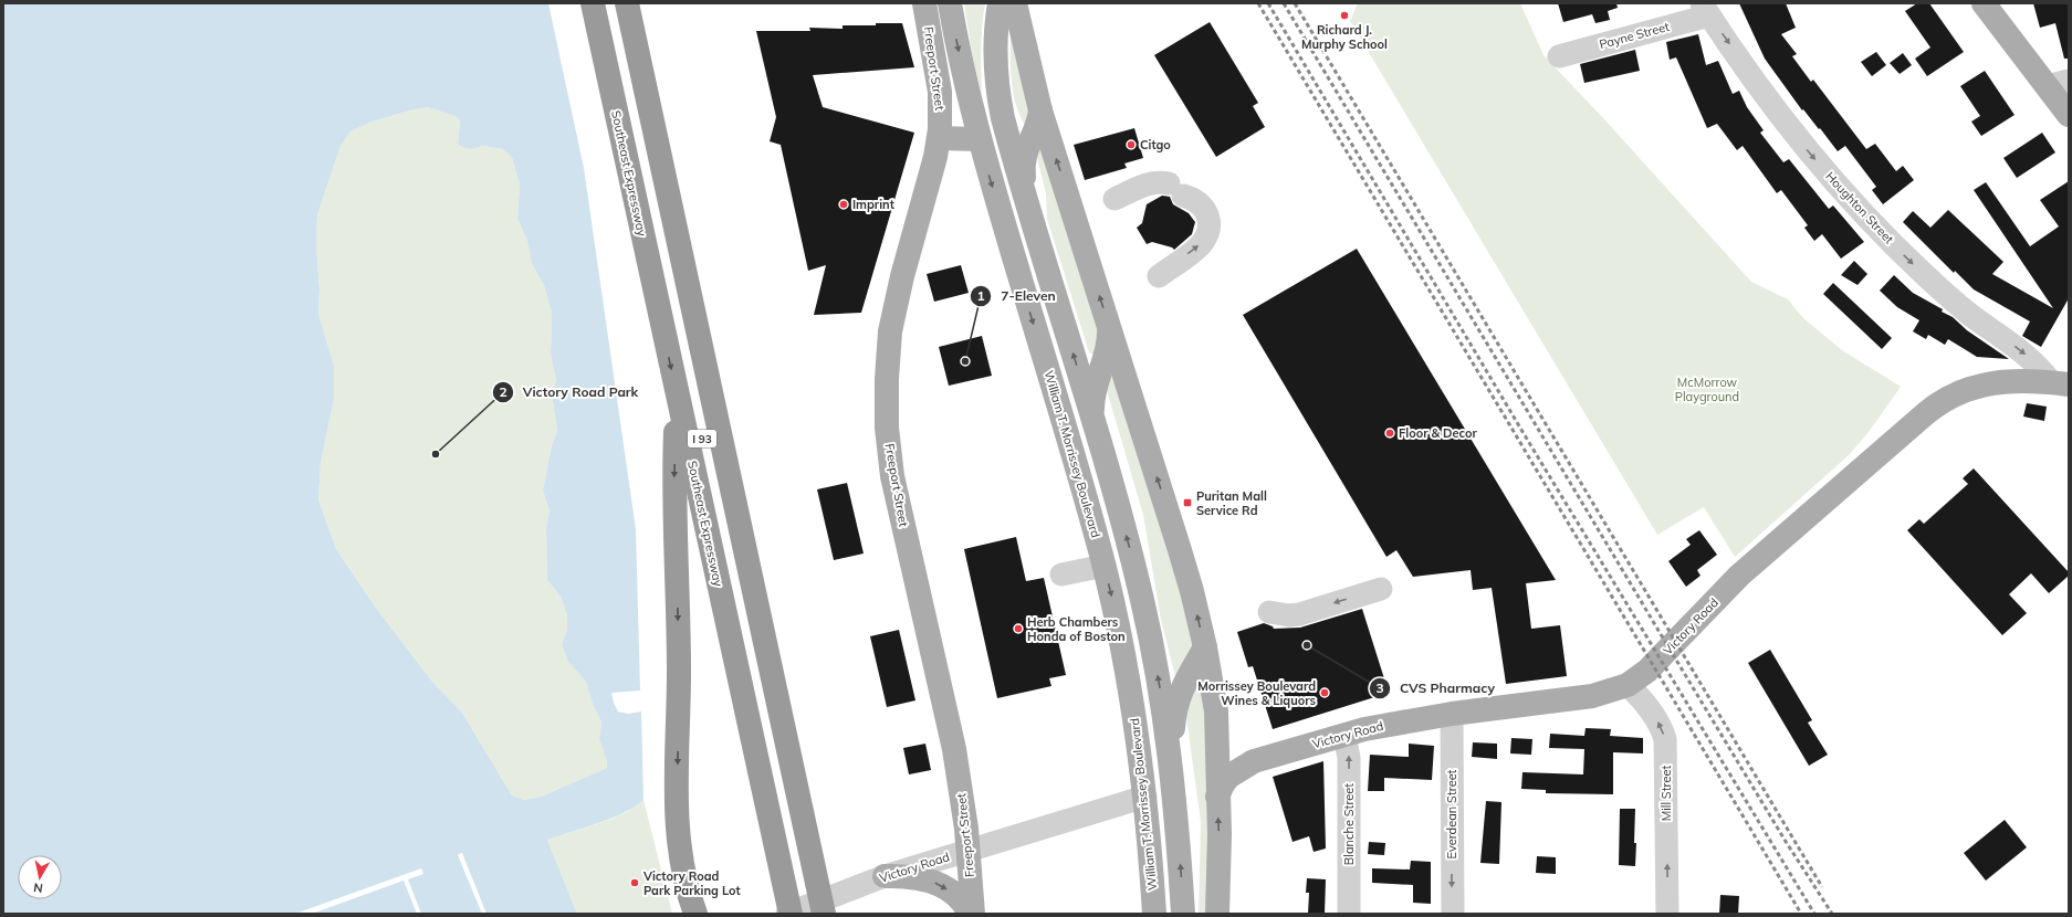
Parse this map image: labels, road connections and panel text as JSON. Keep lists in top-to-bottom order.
{
  "streets": {
    "highway": ["Southeast Expressway", "I 93"],
    "main road": ["Freeport Street", "William T. Morrissey Boulevard", "Victory Road"],
    "street": [
      "Payne Street",
      "Houghton Street",
      "Mill Street",
      "Everdean Street",
      "Blanche Street"
    ]
  },
  "crossings": [
    ["Payne Street", "Houghton Street"],
    ["Freeport Street", "Victory Road"],
    ["Southeast Expressway", "I 93"],
    ["Southeast Expressway", "Victory Road"],
    ["Houghton Street", "Victory Road"],
    ["William T. Morrissey Boulevard", "Victory Road"],
    ["Victory Road", "Mill Street"],
    ["Victory Road", "Everdean Street"],
    ["Victory Road", "Blanche Street"]
  ],
  "one_way": [
    "Houghton Street",
    "Mill Street",
    "Everdean Street",
    "Blanche Street"
  ],
  "parks": ["McMorrow Playground"],
  "places": {
    "other": [
      "Richard J. Murphy School",
      "Citgo",
      "Imprint",
      "7-Eleven",
      "Floor & Decor",
      "Victory Road Park",
      "Herb Chambers Honda of Boston",
      "CVS Pharmacy",
      "Morrissey Boulevard Wines & Liquors",
      "Victory Road Park Parking Lot"
    ],
    "transit": ["Puritan Mall Service Rd"]
  },
  "north": "bottom"
}
